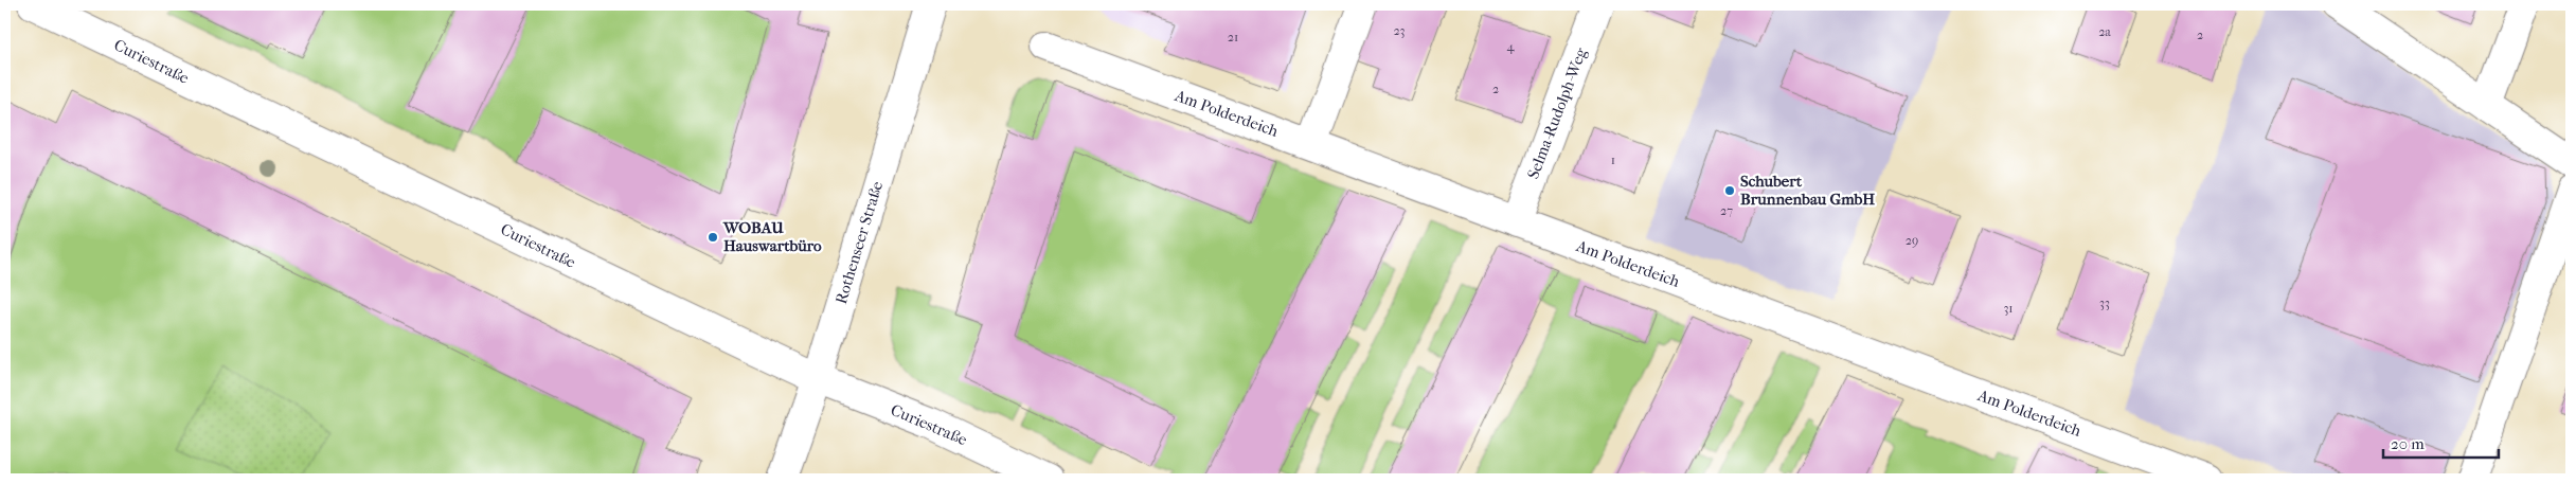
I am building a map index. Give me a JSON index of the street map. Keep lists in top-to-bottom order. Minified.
{"streets":{"street":["Curiestraße","Am Polderdeich","Selma-Rudolph-Weg","Rothenseer Straße"]},"crossings":[["Curiestraße","Rothenseer Straße"],["Am Polderdeich","Selma-Rudolph-Weg"]],"places":["Schubert Brunnenbau GmbH","WOBAU Hauswartbüro"],"house_numbers":["23","2a","2","21","4","2","1","27","29","33","31"],"scale_bar":"20 m"}
